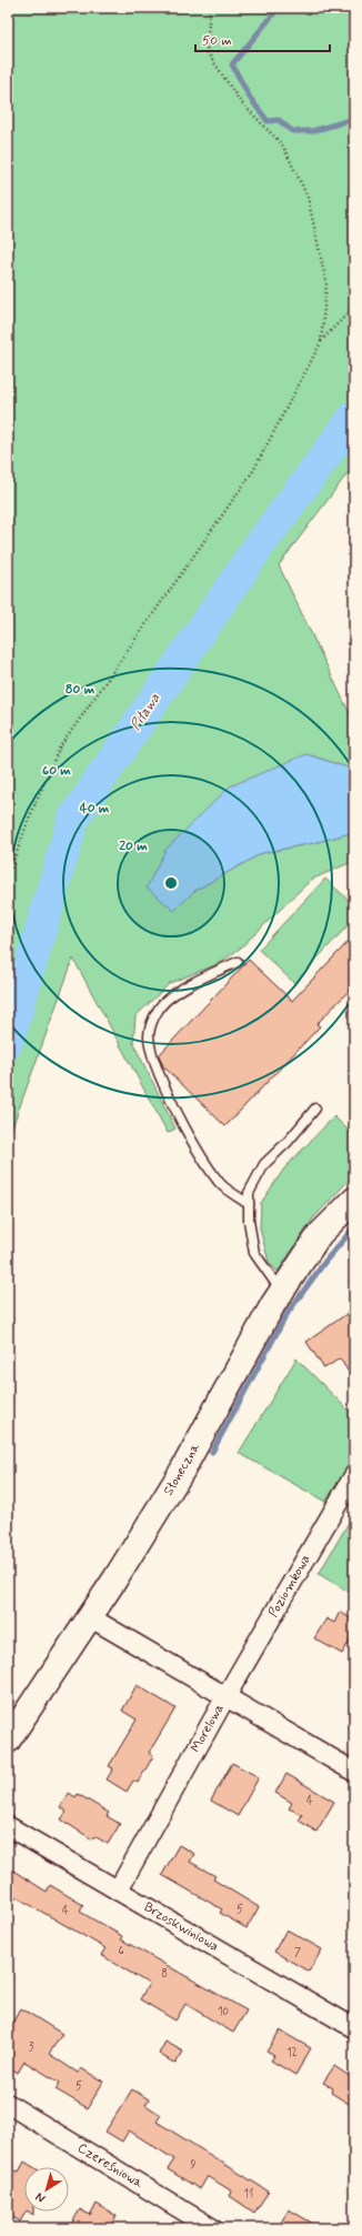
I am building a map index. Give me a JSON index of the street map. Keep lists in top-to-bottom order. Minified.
{"streets":{"street":["Słoneczna","Poziomkowa","Morelowa","Brzoskwiniowa","Czereśniowa"]},"crossings":[["Poziomkowa","Morelowa"],["Morelowa","Brzoskwiniowa"]],"water":["Piława"],"house_numbers":["4","5","4","6","7","8","10","3","12","5","9","11"],"scale_bar":"50 m","north":"bottom left","rings":["80 m","60 m","40 m","20 m"]}
